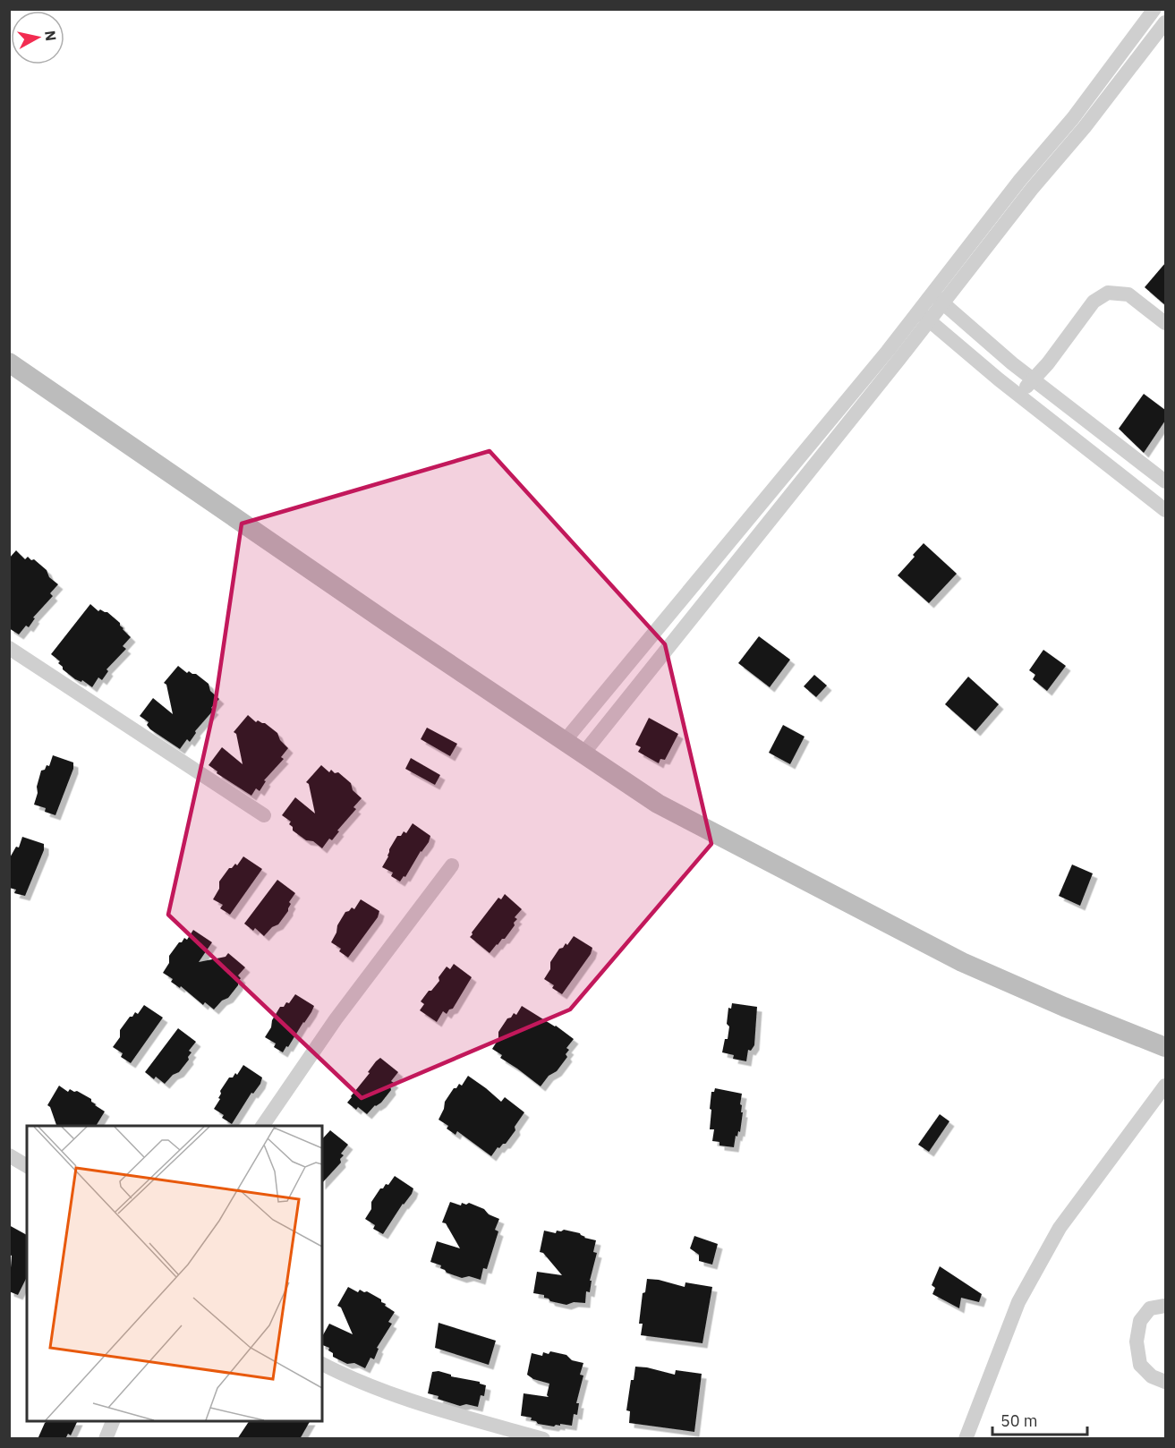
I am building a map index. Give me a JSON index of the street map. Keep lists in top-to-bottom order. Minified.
{"scale_bar":"50 m","north":"right"}
